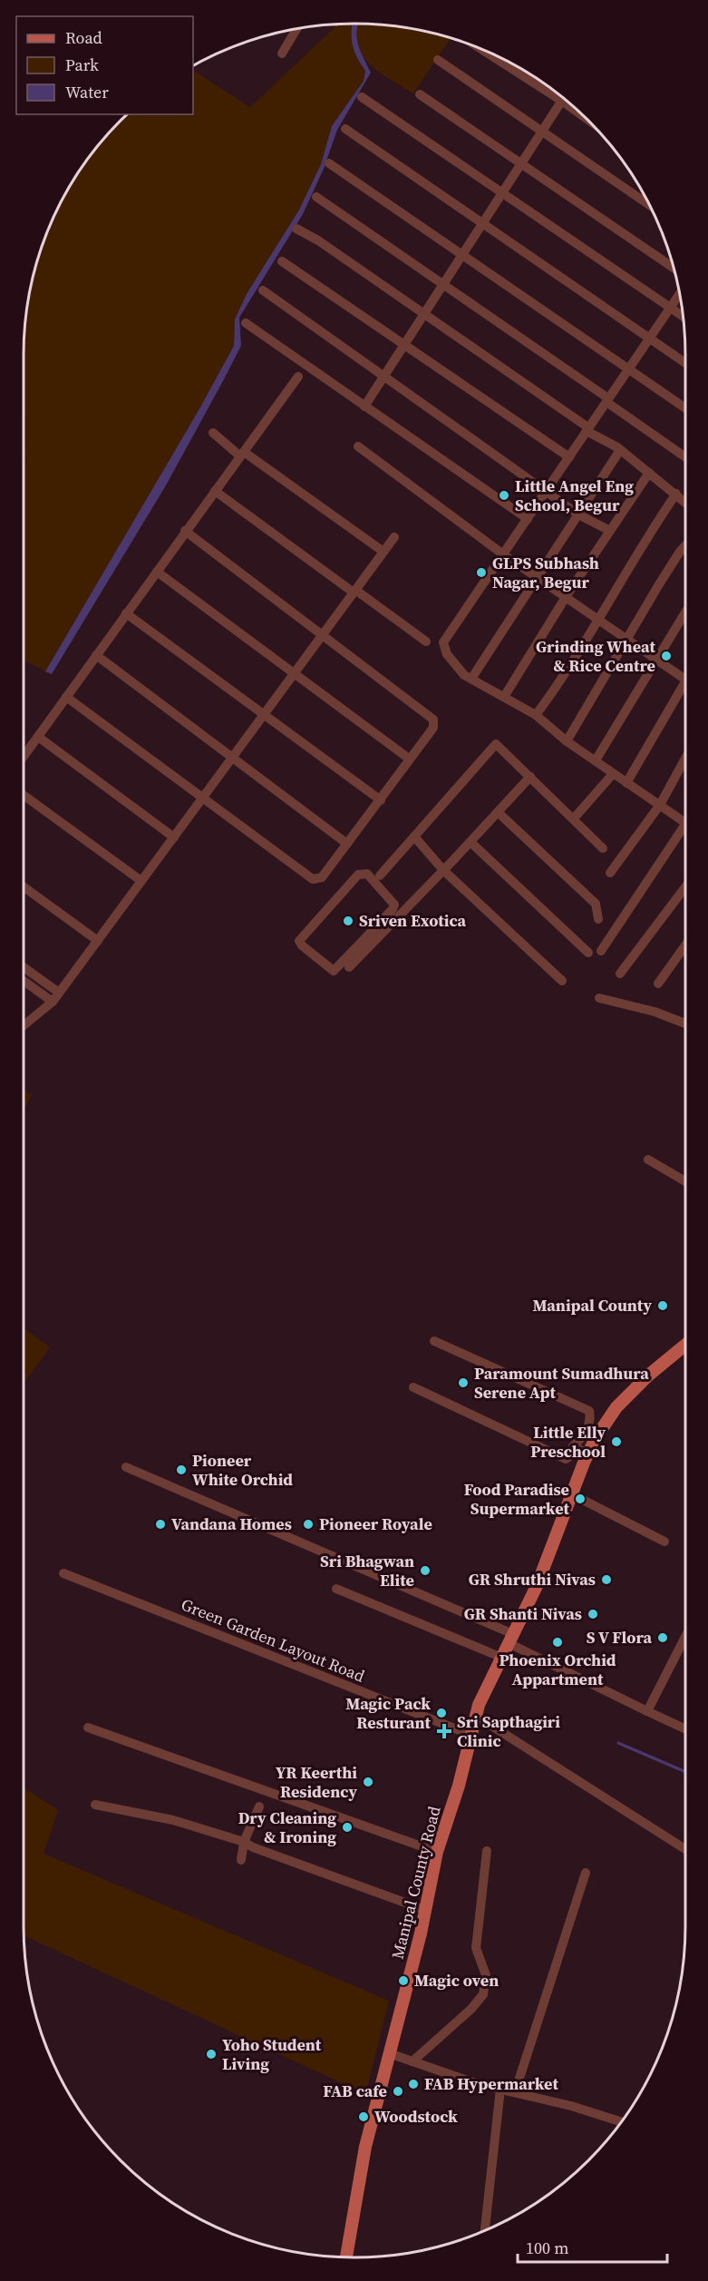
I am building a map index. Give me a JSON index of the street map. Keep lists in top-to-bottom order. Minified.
{"streets":{"main road":["Manipal County Road"],"street":["Green Garden Layout Road"]},"crossings":[["Green Garden Layout Road","Manipal County Road"]],"places":{"other":["Little Angel Eng School, Begur","GLPS Subhash Nagar, Begur","Grinding Wheat & Rice Centre","Sriven Exotica","Manipal County","Paramount Sumadhura Serene Apt","Little Elly Preschool","Pioneer White Orchid","Food Paradise Supermarket","Vandana Homes","Pioneer Royale","Sri Bhagwan Elite","GR Shruthi Nivas","GR Shanti Nivas","S V Flora","Phoenix Orchid Appartment","Magic Pack Resturant","YR Keerthi Residency","Dry Cleaning & Ironing","Magic oven","Yoho Student Living","FAB Hypermarket","FAB cafe","Woodstock"],"health":["Sri Sapthagiri Clinic"]},"legend":["Road","Park","Water"],"scale_bar":"100 m"}
